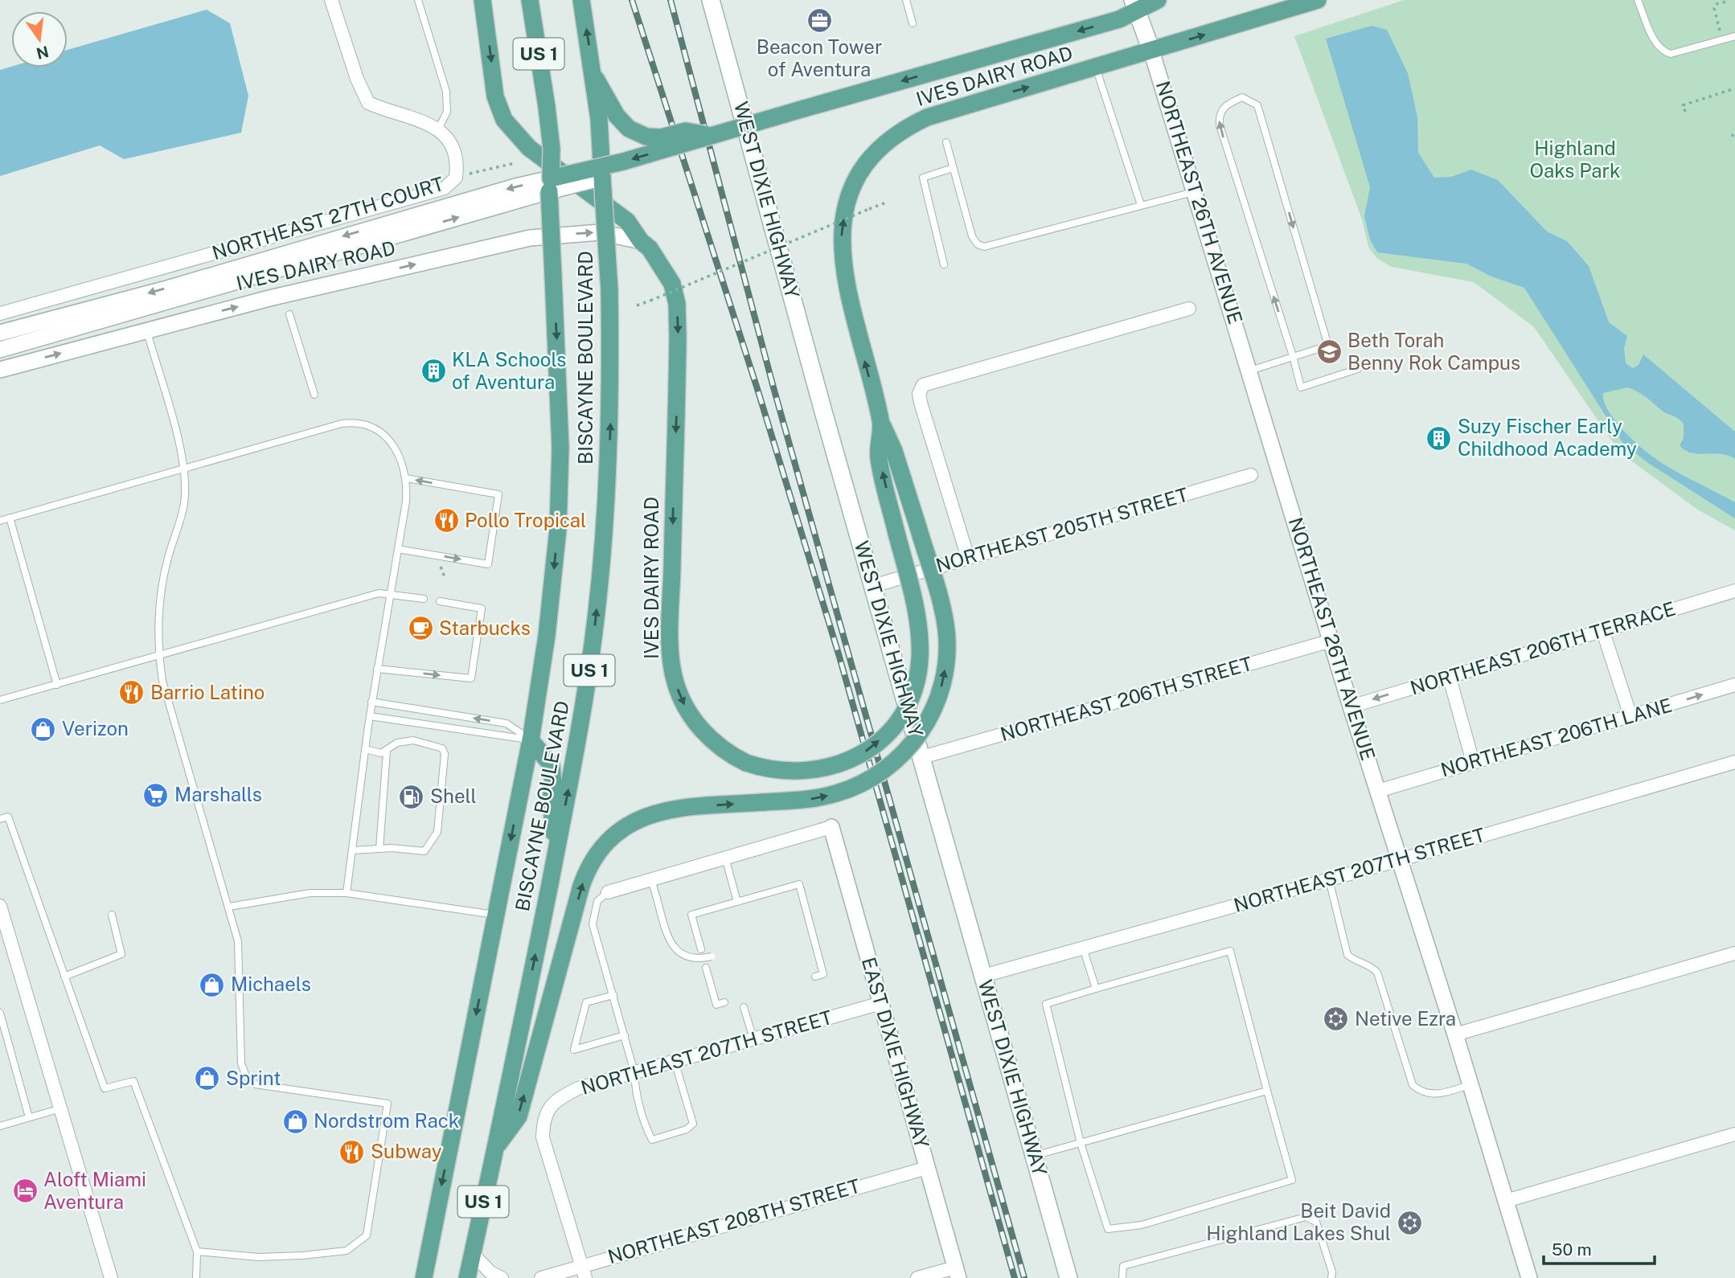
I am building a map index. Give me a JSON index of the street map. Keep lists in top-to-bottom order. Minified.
{"streets":{"main road":["US 1","IVES DAIRY ROAD","WEST DIXIE HIGHWAY","NORTHEAST 26TH AVENUE","BISCAYNE BOULEVARD"],"street":["NORTHEAST 27TH COURT","NORTHEAST 205TH STREET","NORTHEAST 206TH TERRACE","NORTHEAST 206TH STREET","NORTHEAST 206TH LANE","NORTHEAST 207TH STREET","EAST DIXIE HIGHWAY","NORTHEAST 208TH STREET"]},"crossings":[["IVES DAIRY ROAD","NORTHEAST 26TH AVENUE"],["IVES DAIRY ROAD","BISCAYNE BOULEVARD"],["WEST DIXIE HIGHWAY","NORTHEAST 205TH STREET"],["WEST DIXIE HIGHWAY","NORTHEAST 206TH STREET"],["WEST DIXIE HIGHWAY","NORTHEAST 207TH STREET"],["NORTHEAST 26TH AVENUE","NORTHEAST 206TH TERRACE"],["NORTHEAST 26TH AVENUE","NORTHEAST 206TH STREET"],["NORTHEAST 26TH AVENUE","NORTHEAST 206TH LANE"],["NORTHEAST 26TH AVENUE","NORTHEAST 207TH STREET"],["NORTHEAST 207TH STREET","EAST DIXIE HIGHWAY"],["NORTHEAST 207TH STREET","NORTHEAST 208TH STREET"],["EAST DIXIE HIGHWAY","NORTHEAST 208TH STREET"]],"parks":["Highland Oaks Park"],"places":{"office":["Beacon Tower of Aventura"],"school or university":["Beth Torah Benny Rok Campus"],"building":["KLA Schools of Aventura","Suzy Fischer Early Childhood Academy"],"restaurant":["Pollo Tropical","Barrio Latino","Subway"],"cafe":["Starbucks"],"shop":["Verizon","Michaels","Sprint","Nordstrom Rack"],"supermarket":["Marshalls"],"fuel station":["Shell"],"synagogue":["Netive Ezra","Beit David Highland Lakes Shul"],"hotel":["Aloft Miami Aventura"]},"scale_bar":"50 m","north":"bottom"}
